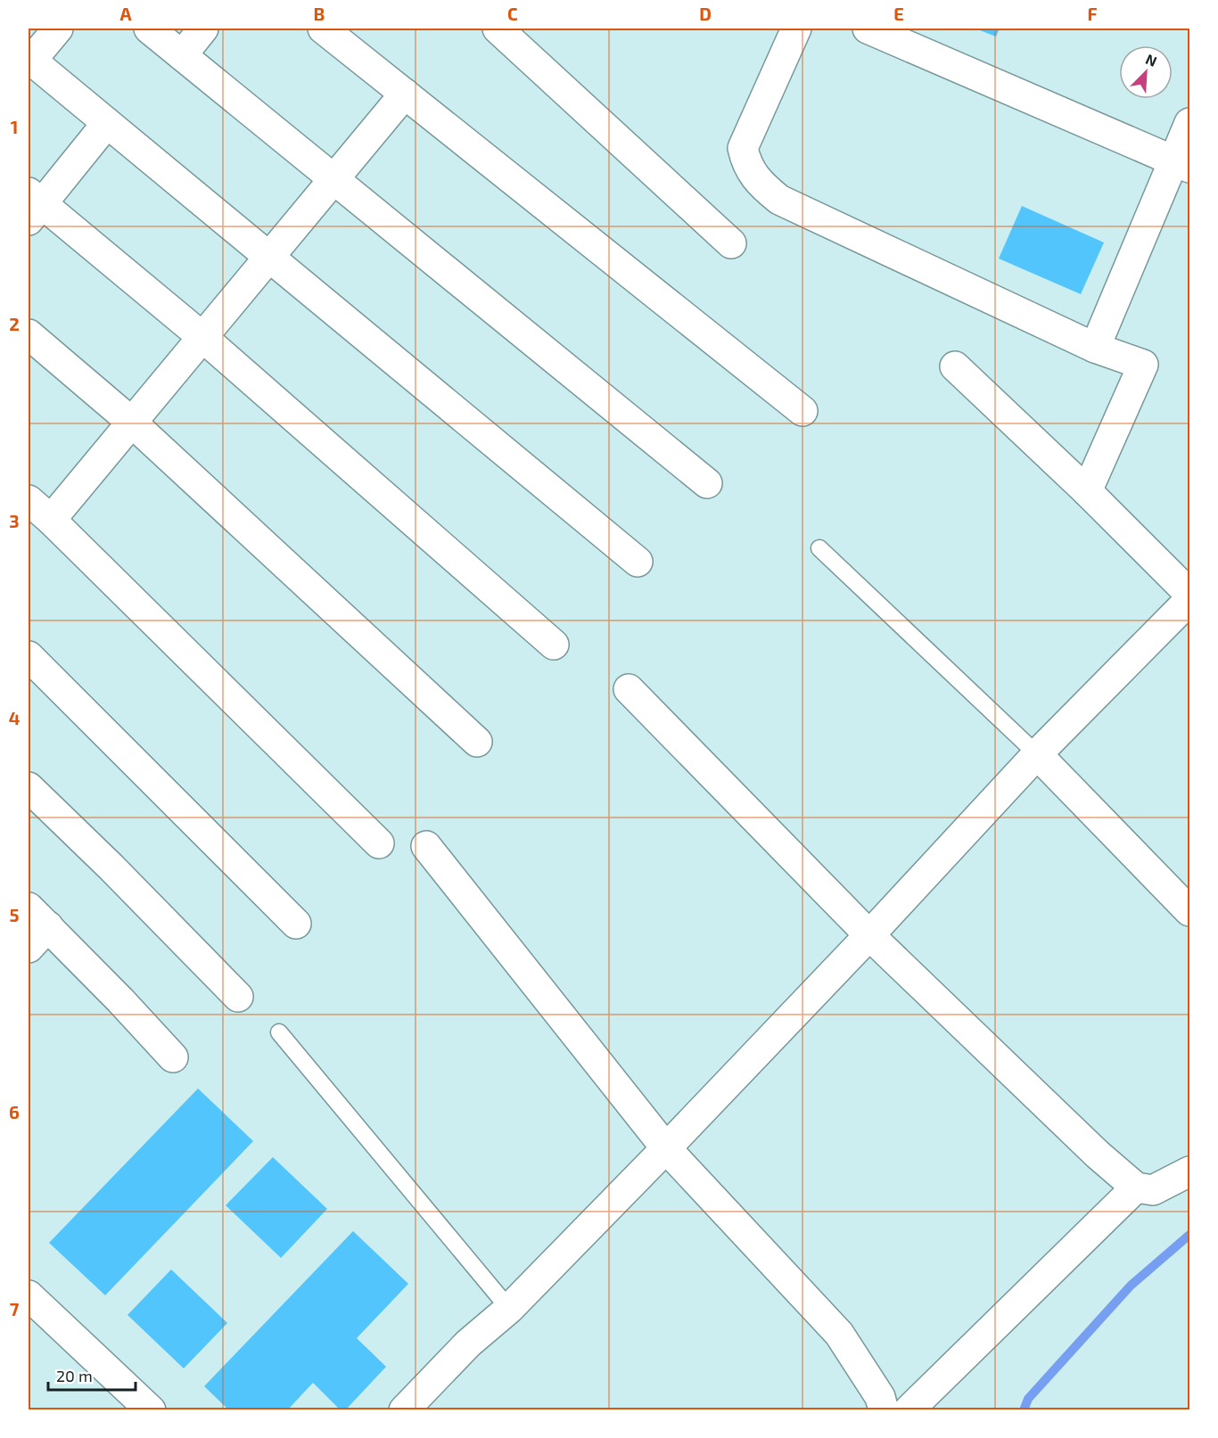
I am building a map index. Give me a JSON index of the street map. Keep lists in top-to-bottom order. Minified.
{"scale_bar":"20 m","north":"top right","grid":{"columns":["A","B","C","D","E","F"],"rows":["1","2","3","4","5","6","7"]}}
